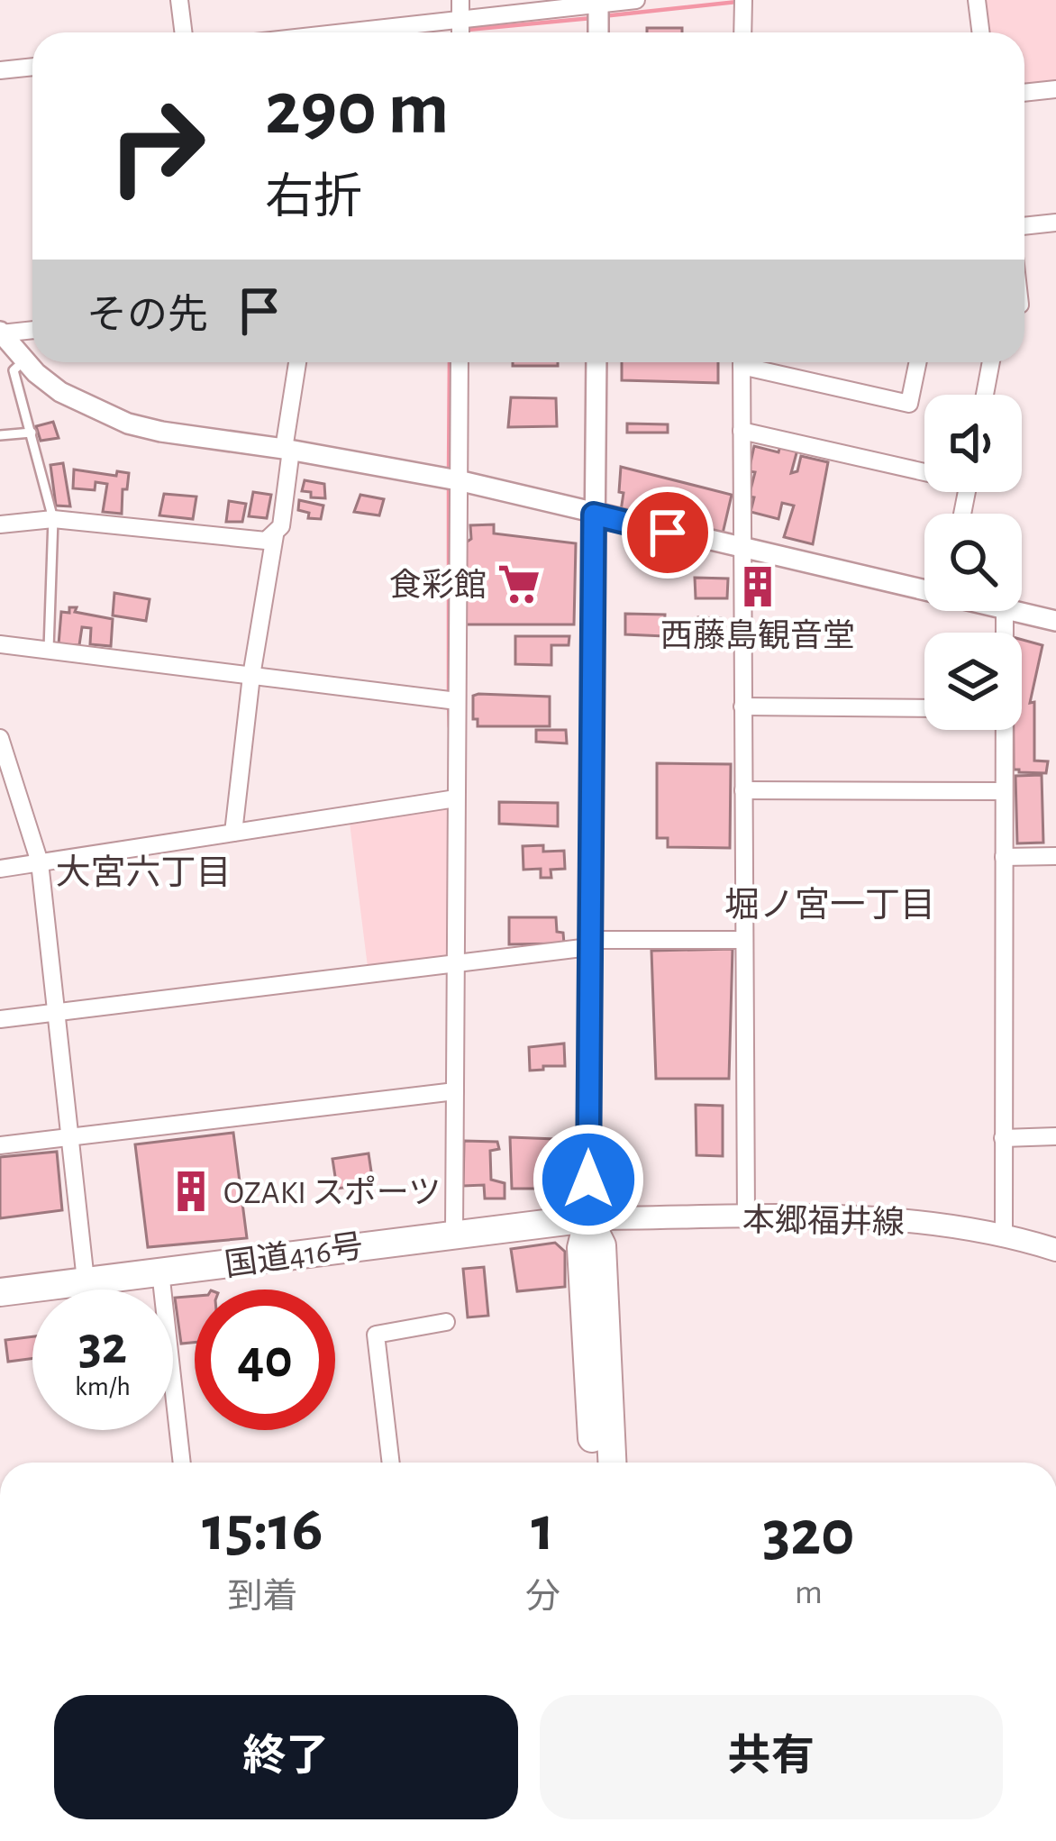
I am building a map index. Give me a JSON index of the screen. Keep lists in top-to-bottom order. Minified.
{"streets":{"highway":["国道416号"],"main road":["本郷福井線"]},"crossings":[["本郷福井線","国道416号"]],"districts":["大宮六丁目","堀ノ宮一丁目"],"places":{"supermarket":["食彩館"],"building":["西藤島観音堂","OZAKI スポーツ"]},"page":{"turn":["290 m","右折"],"then":"その先","speed":"32 km/h","limit":"40","eta":["15:16","到着","1","分","320","m"],"buttons":["終了","共有"]}}
